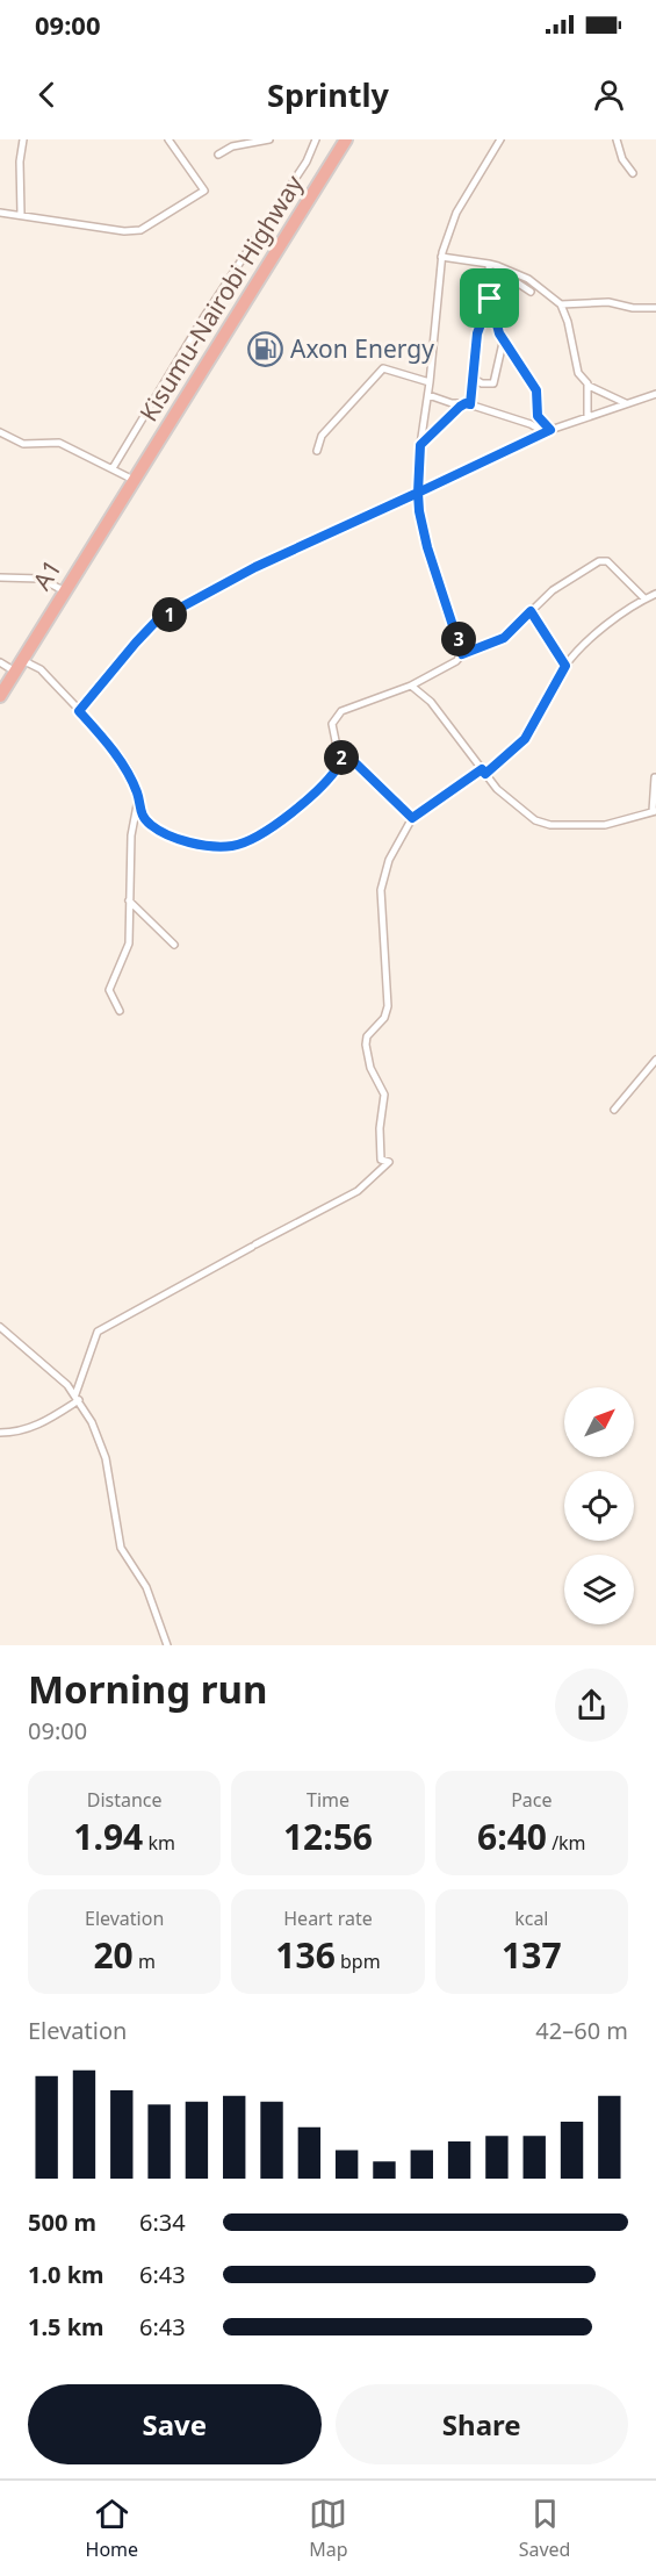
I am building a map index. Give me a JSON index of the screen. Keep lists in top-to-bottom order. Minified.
{"streets":{"highway":["Kisumu-Nairobi Highway","A1"]},"crossings":[["Kisumu-Nairobi Highway","A1"]],"places":{"fuel station":["Axon Energy"]},"north":"top right","page":{"status":"09:00","header":"Sprintly","pins":["1","3","2"],"heading":["Morning run","09:00"],"stats":[["Distance","1.94 km"],["Time","12:56"],["Pace","6:40 /km"],["Elevation","20 m"],["Heart rate","136 bpm"],["kcal","137"]],"chart":["Elevation","42–60 m"],"list":[{"name":"500 m","note":"6:34"},{"name":"1.0 km","note":"6:43"},{"name":"1.5 km","note":"6:43"}],"buttons":["Save","Share"],"tabs":["Home","Map","Saved"]}}
